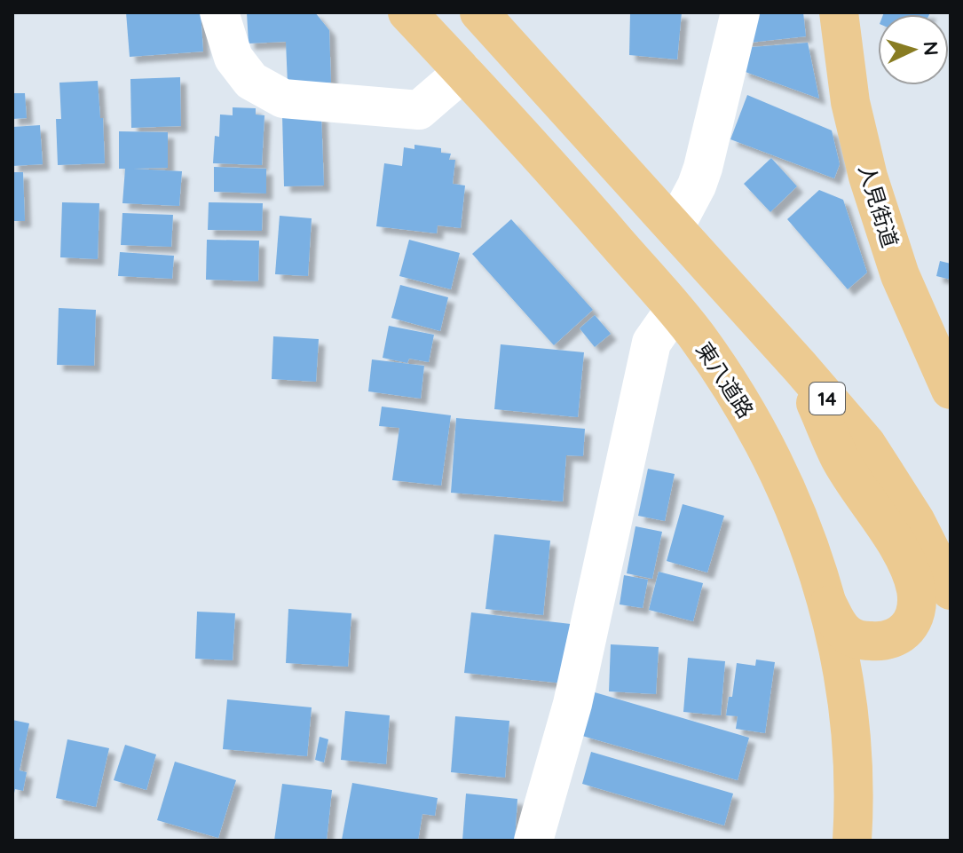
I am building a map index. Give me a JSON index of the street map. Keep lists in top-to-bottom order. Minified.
{"streets":{"main road":["人見街道","東八道路","14"]},"north":"right"}
